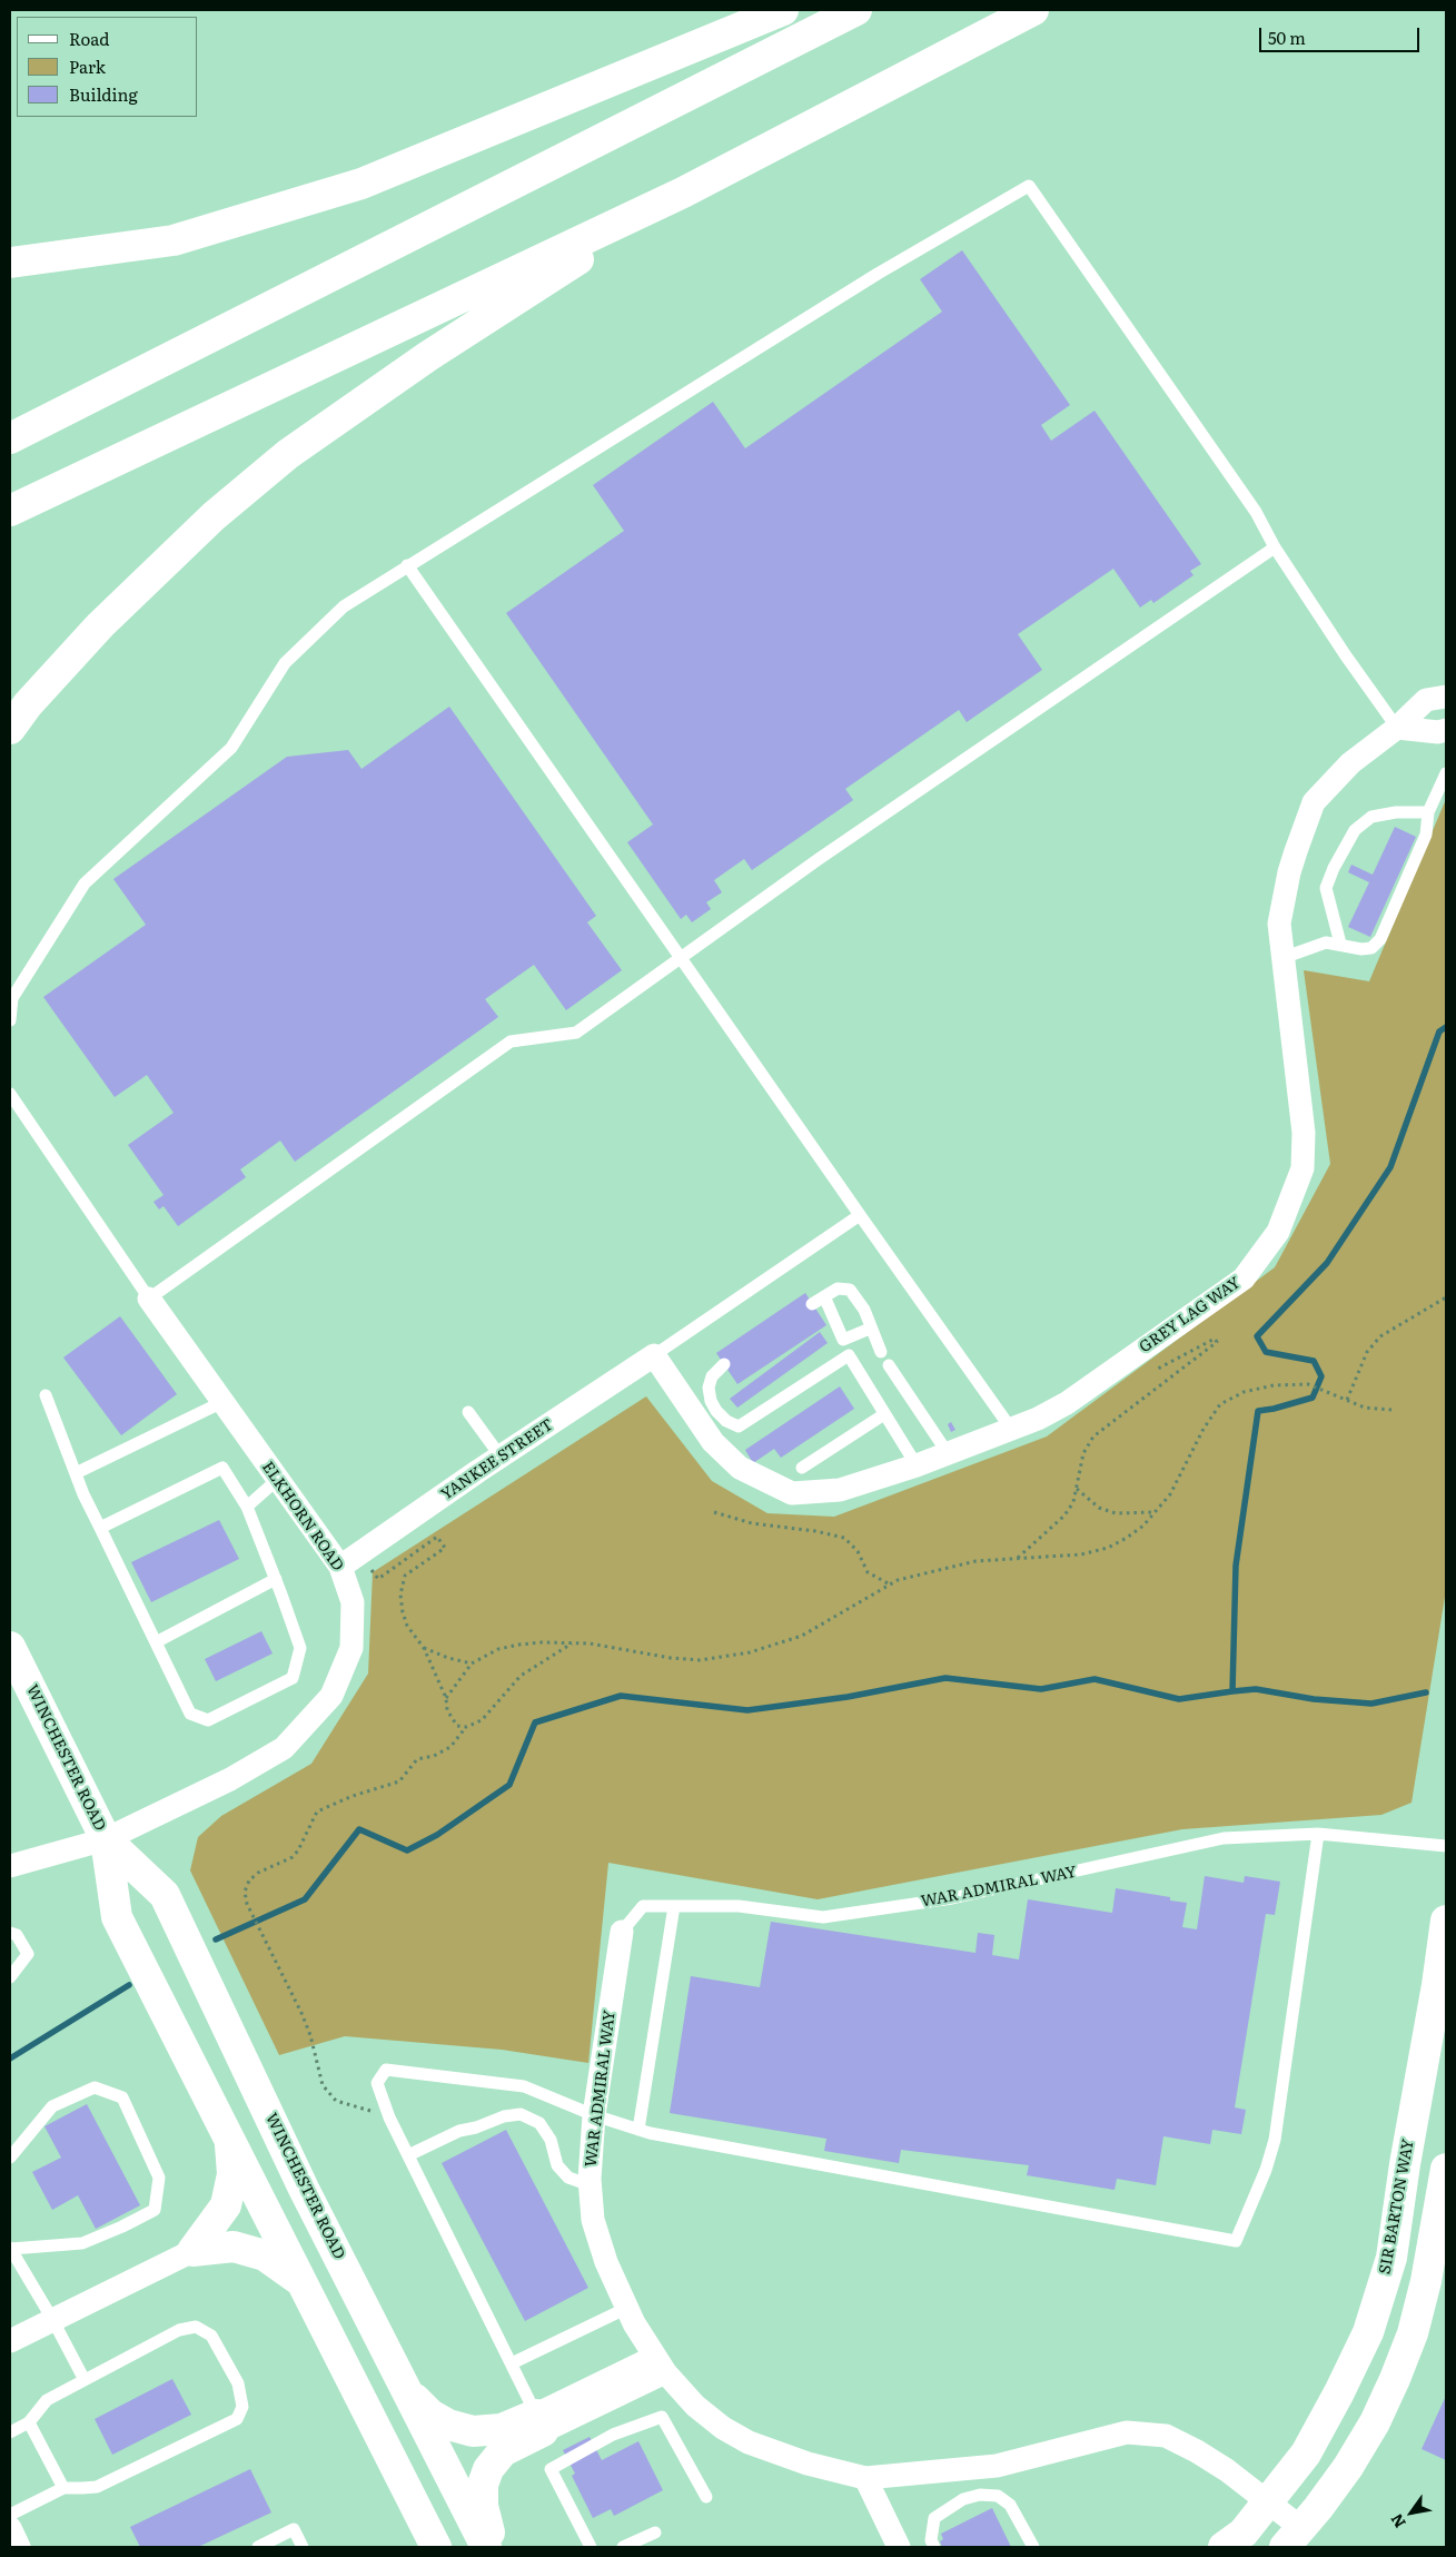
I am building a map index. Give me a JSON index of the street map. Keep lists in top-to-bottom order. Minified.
{"streets":{"main road":["WINCHESTER ROAD","SIR BARTON WAY"],"street":["GREY LAG WAY","YANKEE STREET","ELKHORN ROAD","WAR ADMIRAL WAY"]},"crossings":[["GREY LAG WAY","YANKEE STREET"],["YANKEE STREET","ELKHORN ROAD"],["ELKHORN ROAD","WINCHESTER ROAD"],["WAR ADMIRAL WAY","SIR BARTON WAY"]],"legend":["Road","Park","Building"],"scale_bar":"50 m","north":"bottom left"}
